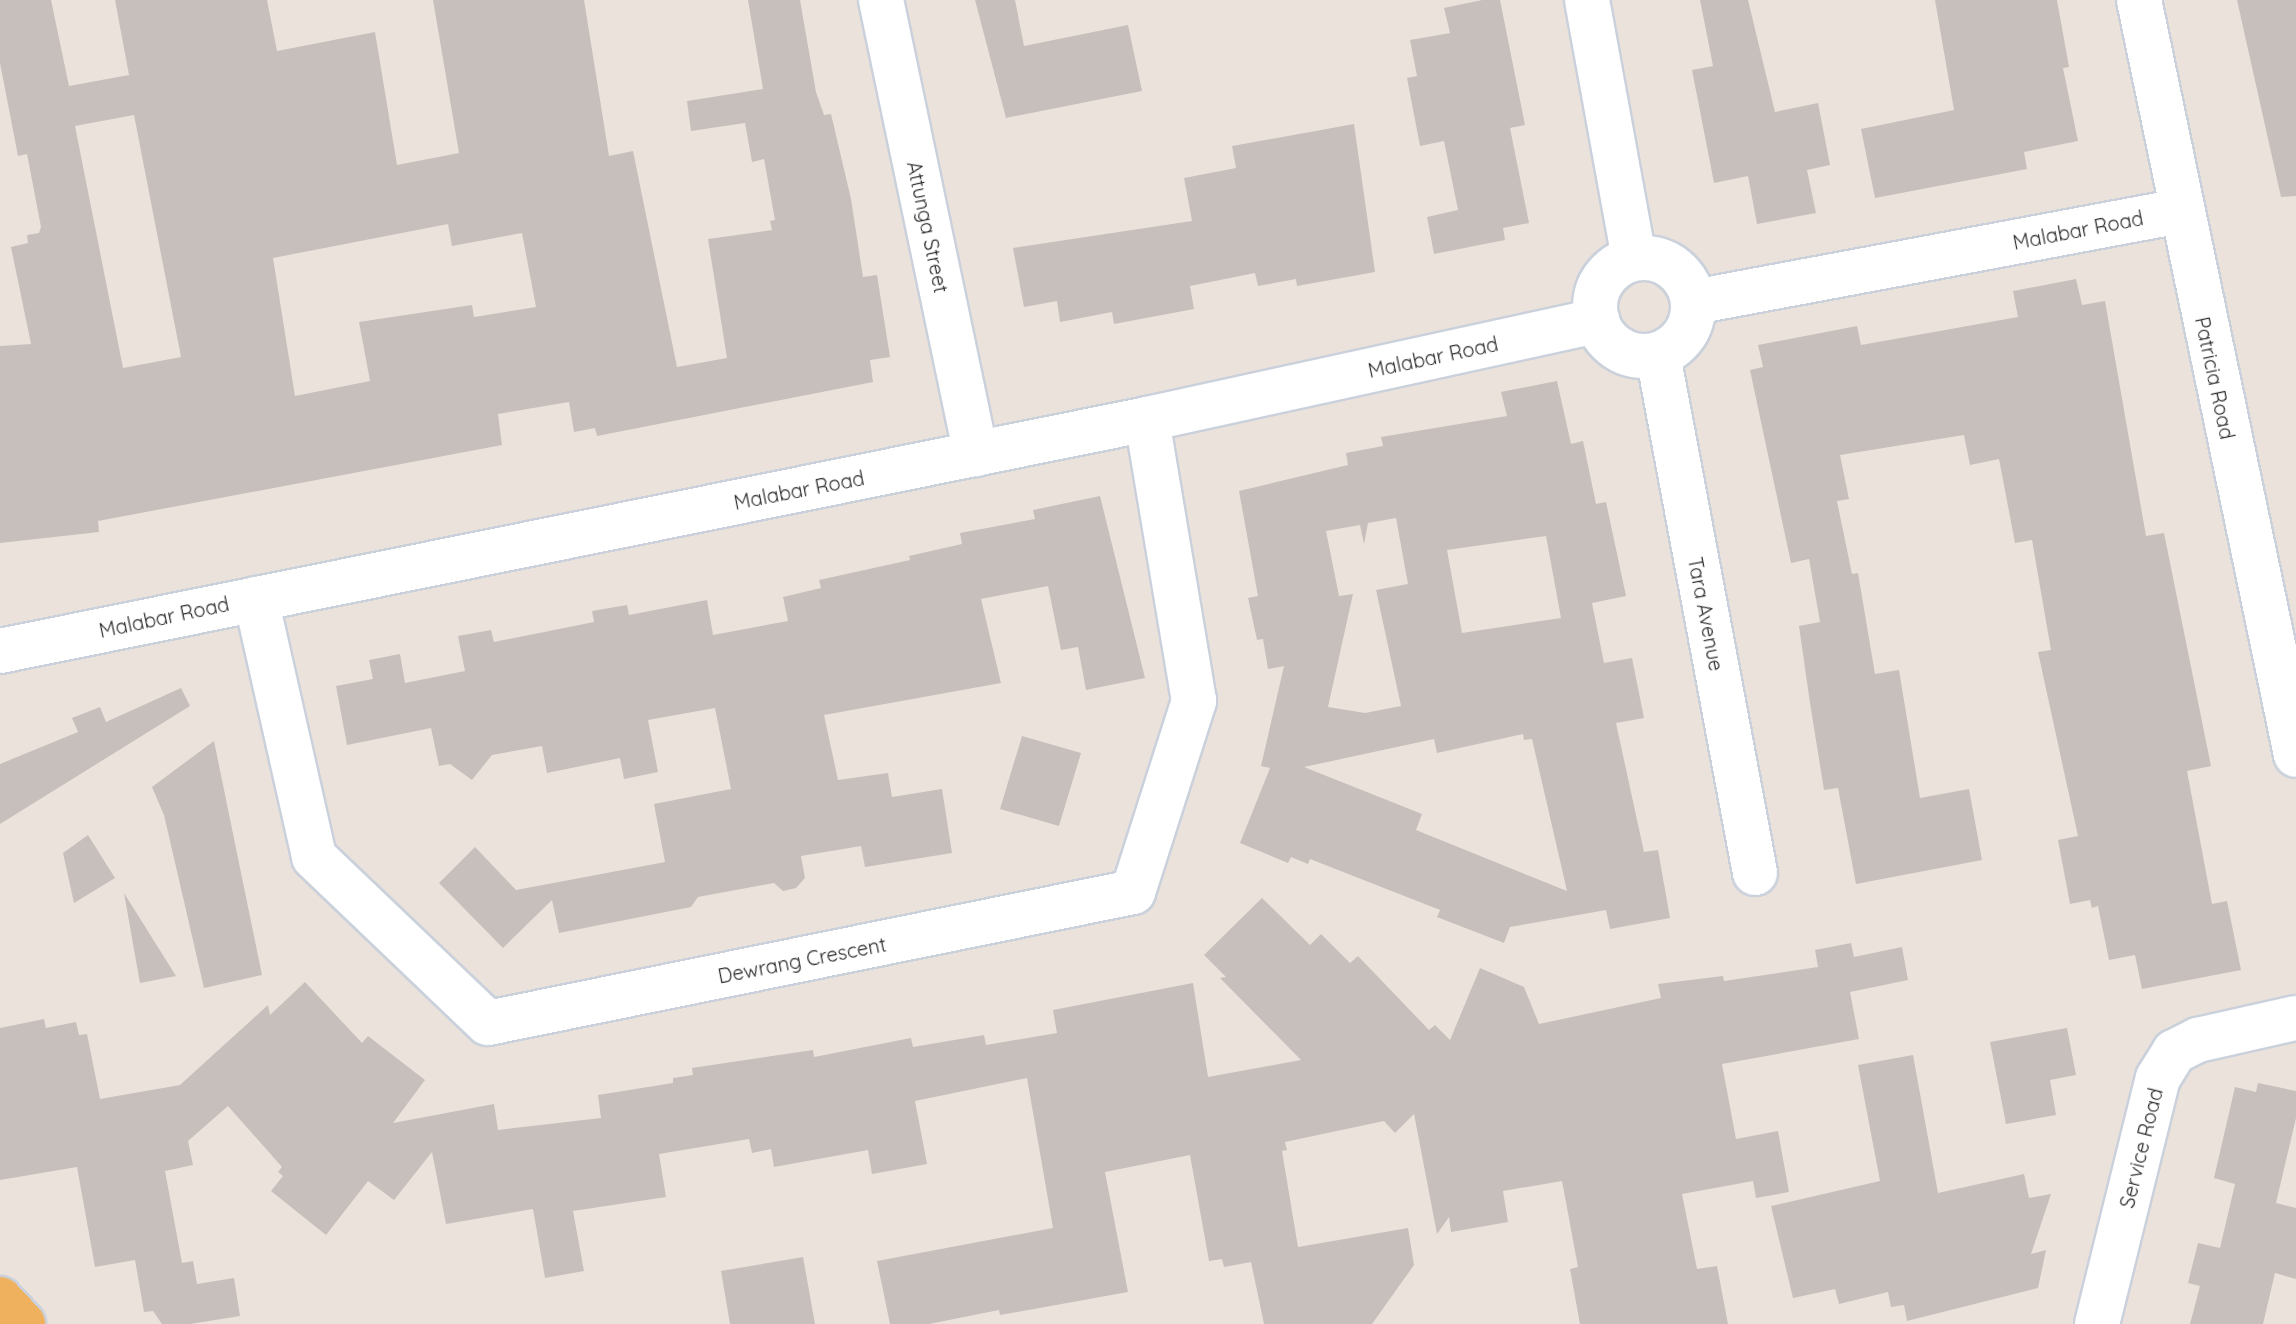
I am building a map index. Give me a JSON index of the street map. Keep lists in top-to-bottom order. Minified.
{"streets":{"street":["Attunga Street","Malabar Road","Patricia Road","Tara Avenue","Dewrang Crescent","Service Road"]},"crossings":[["Attunga Street","Malabar Road"],["Malabar Road","Patricia Road"],["Malabar Road","Tara Avenue"],["Malabar Road","Dewrang Crescent"]]}
